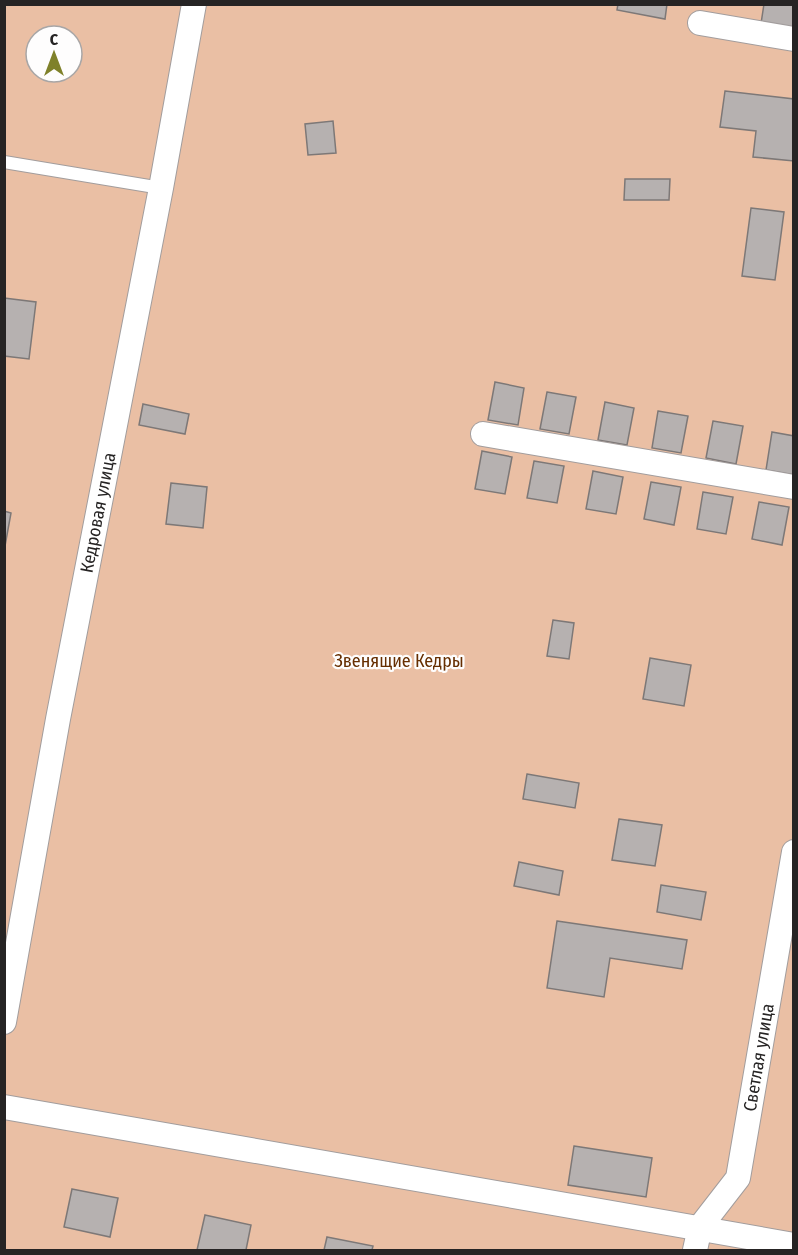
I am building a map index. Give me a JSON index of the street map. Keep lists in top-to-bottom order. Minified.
{"streets":{"street":["Кедровая улица","Светлая улица"]},"parks":["Звенящие Кедры"],"north":"top"}
